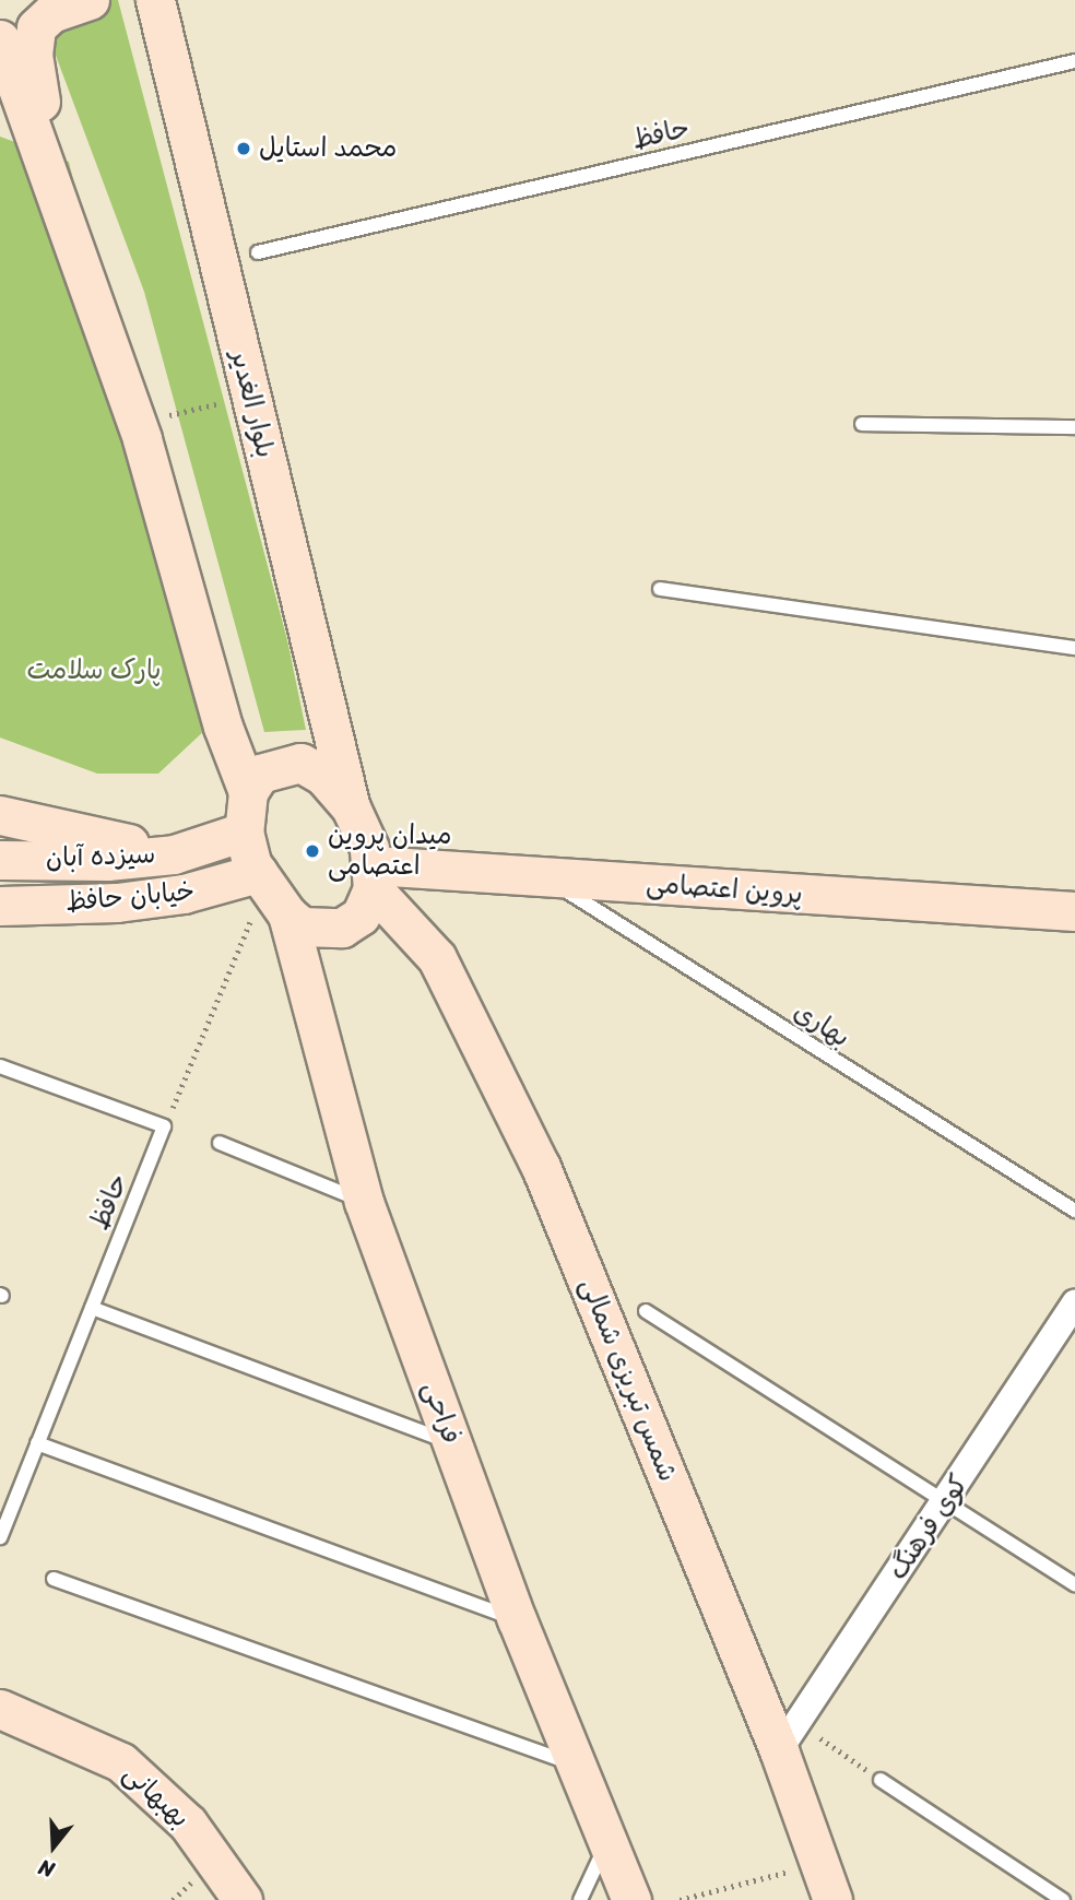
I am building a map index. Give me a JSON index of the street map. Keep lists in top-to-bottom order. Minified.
{"streets":{"street":["بلوار الغدیر","سیزده آبان","پروین اعتصامی","خیابان حافظ","شمس تبریزی شمالی","فراحی","کوی فرهنگ","بهبهانی"],"lane":["حافظ","بهاری"]},"crossings":[["بلوار الغدیر","سیزده آبان"],["بلوار الغدیر","پروین اعتصامی"],["بلوار الغدیر","خیابان حافظ"],["بلوار الغدیر","شمس تبریزی شمالی"],["بلوار الغدیر","فراحی"],["سیزده آبان","پروین اعتصامی"],["سیزده آبان","خیابان حافظ"],["سیزده آبان","شمس تبریزی شمالی"],["سیزده آبان","فراحی"],["پروین اعتصامی","خیابان حافظ"],["پروین اعتصامی","بهاری"],["پروین اعتصامی","شمس تبریزی شمالی"],["پروین اعتصامی","فراحی"],["خیابان حافظ","شمس تبریزی شمالی"],["خیابان حافظ","فراحی"],["شمس تبریزی شمالی","فراحی"],["شمس تبریزی شمالی","کوی فرهنگ"]],"parks":["پارک سلامت"],"places":["محمد استایل","میدان پروین اعتصامی"],"north":"bottom"}
